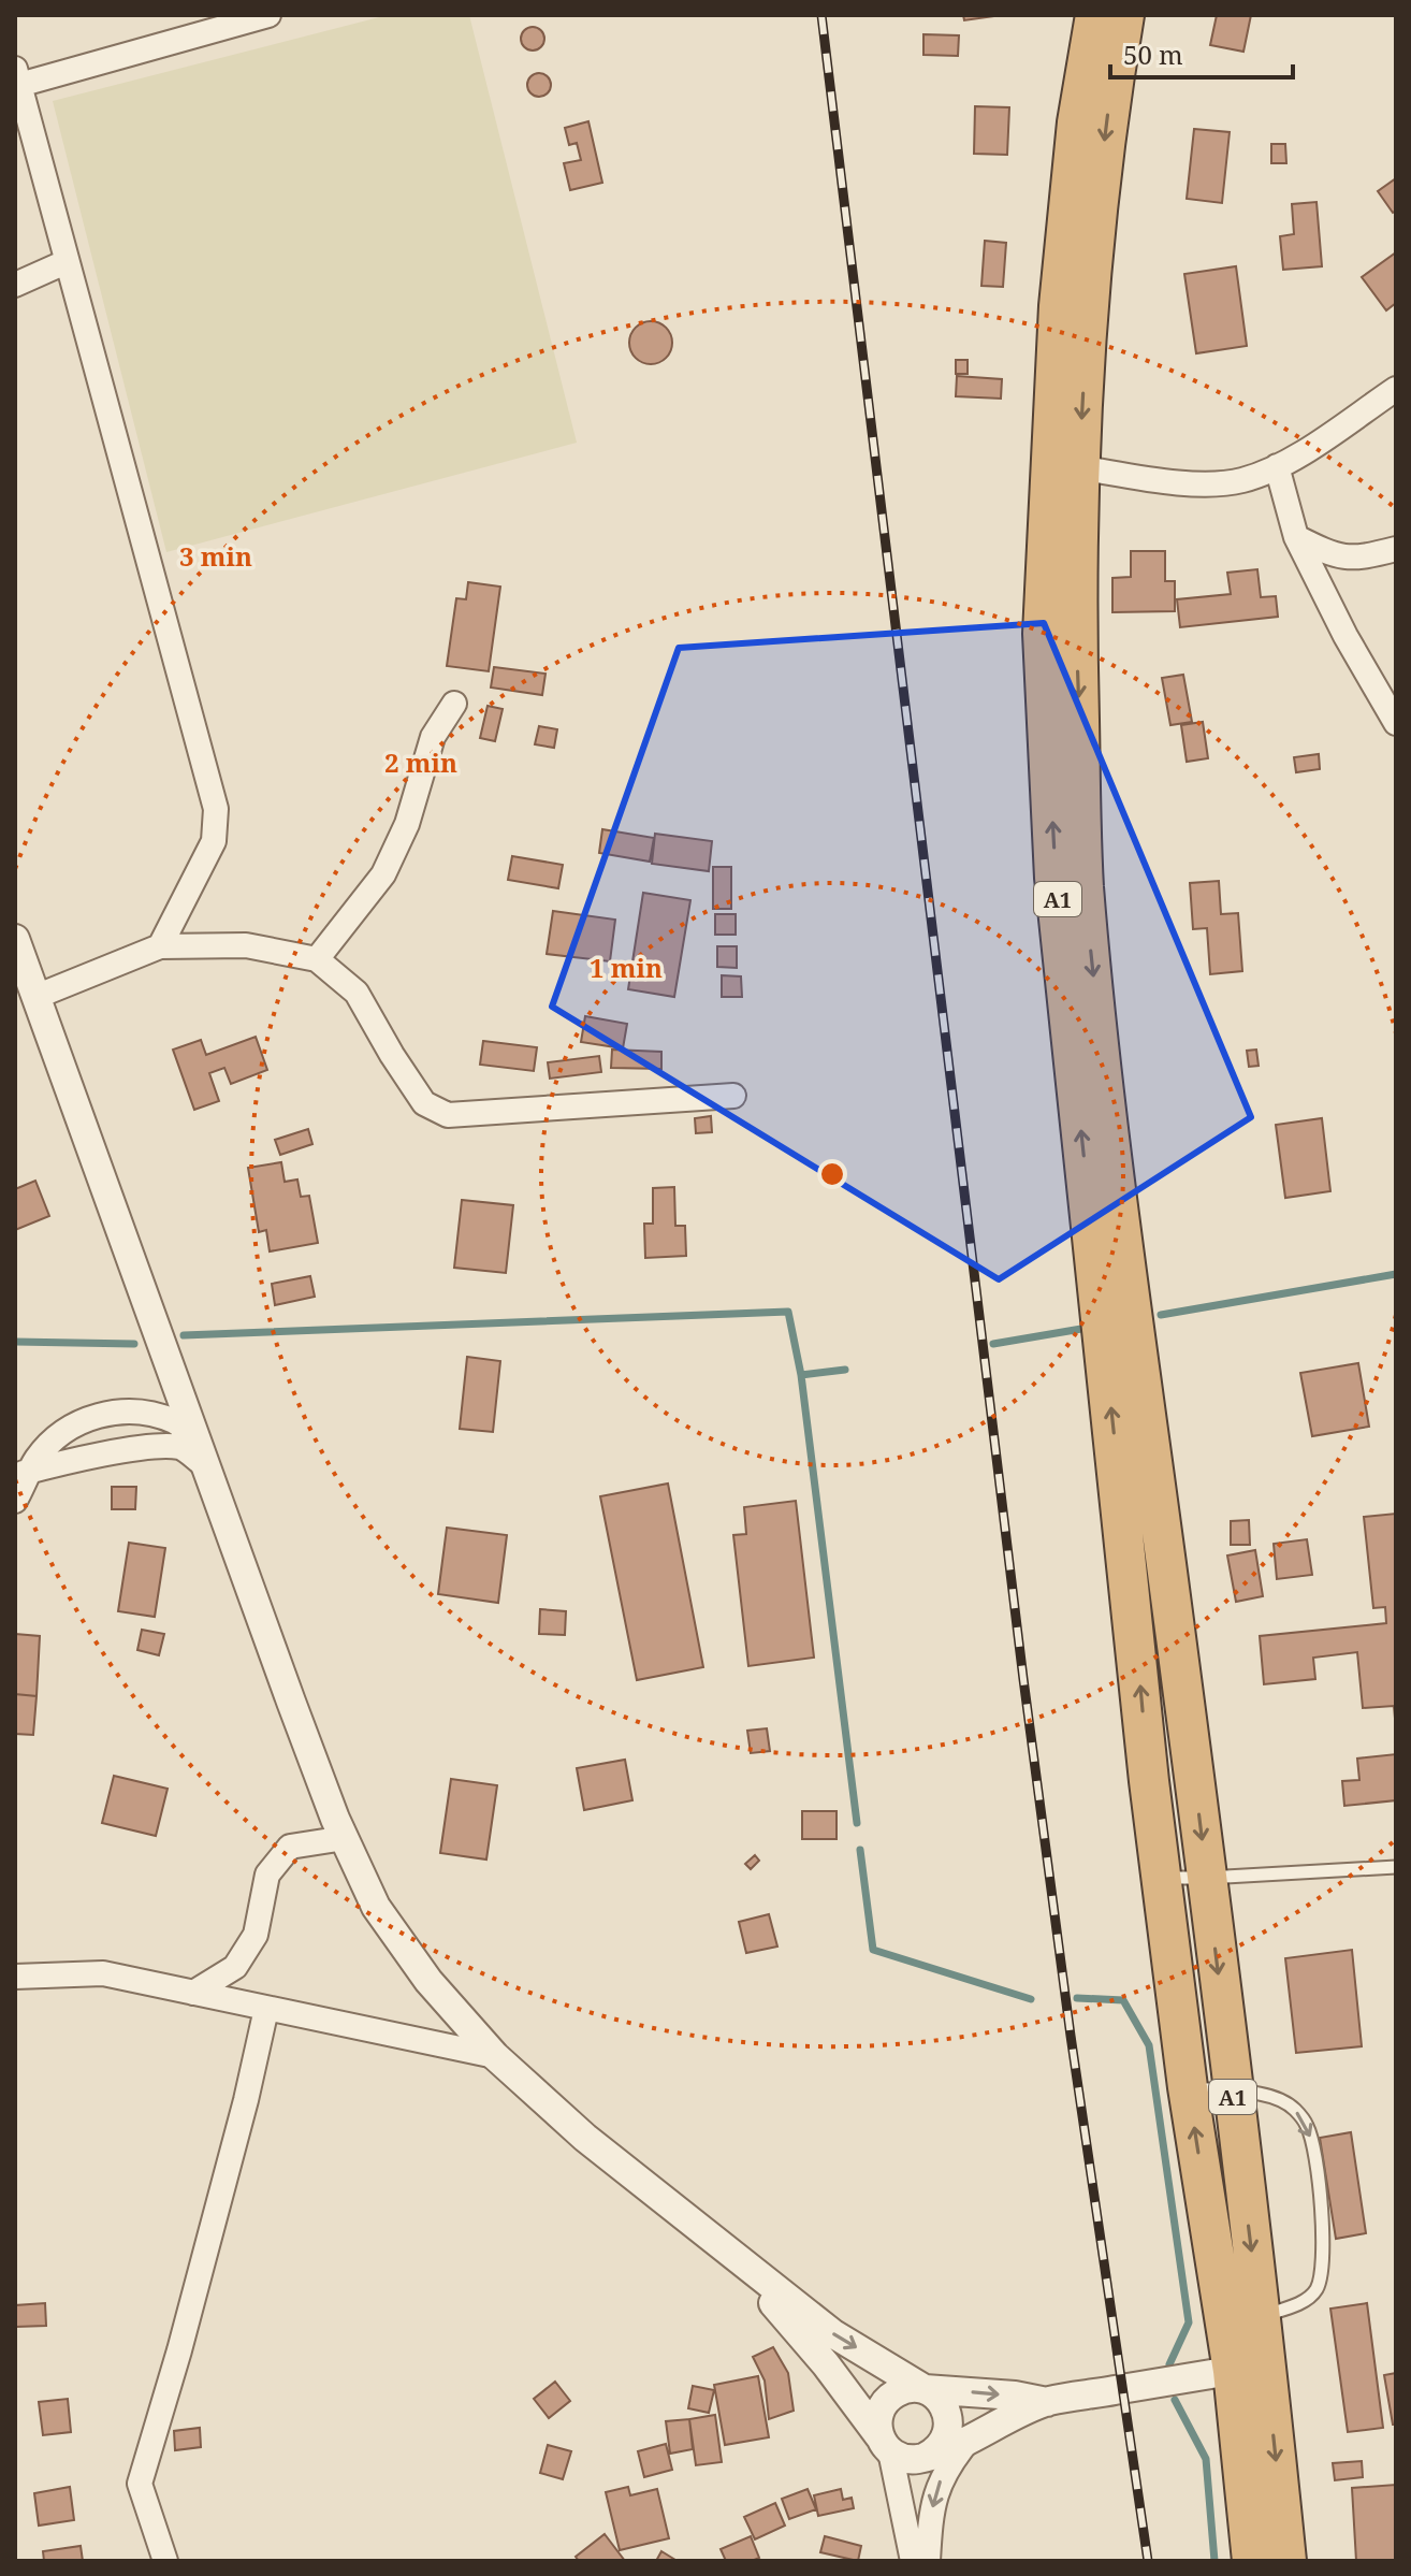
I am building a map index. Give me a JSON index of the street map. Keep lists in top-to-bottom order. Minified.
{"streets":{"highway":["A1"]},"scale_bar":"50 m","rings":["3 min","2 min","1 min"]}
